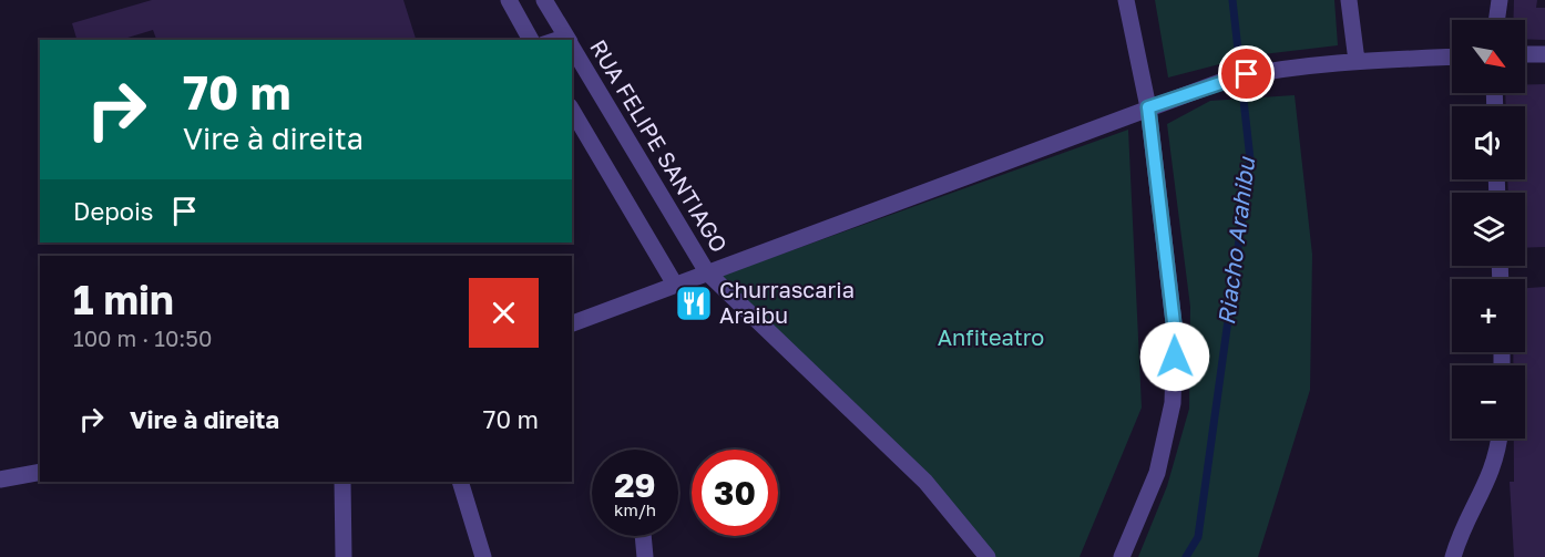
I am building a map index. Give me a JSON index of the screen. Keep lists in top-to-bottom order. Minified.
{"streets":{"street":["RUA FELIPE SANTIAGO"]},"water":["Riacho Arahibu"],"parks":["Anfiteatro"],"places":{"restaurant":["Churrascaria Araibu"]},"north":"bottom right","page":{"map_buttons":["+","−"],"turn":["70 m","Vire à direita"],"then":"Depois","heading":["1 min","100 m · 10:50"],"list":[{"name":"Vire à direita","value":"70 m"}],"speed":"29 km/h","limit":"30"}}
